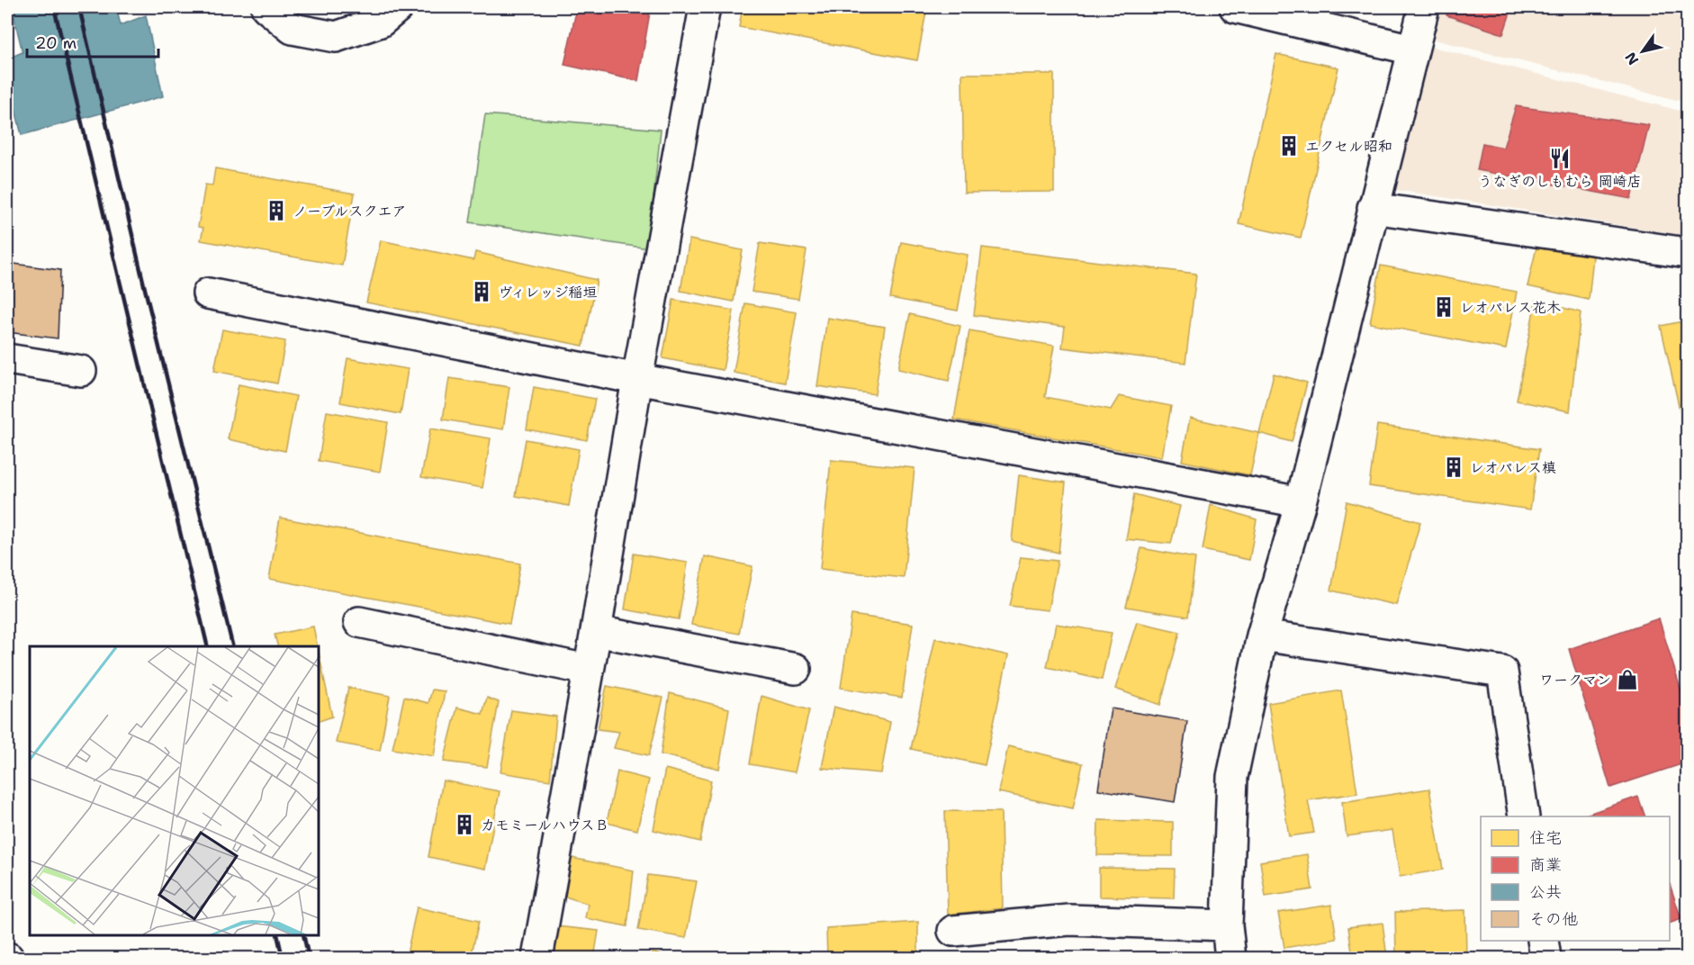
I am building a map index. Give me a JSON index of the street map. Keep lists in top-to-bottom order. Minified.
{"places":{"building":["エクセル昭和","ノーブルスクエア","ヴィレッジ稲垣","レオパレス花木","レオパレス槙","カモミールハウスＢ"],"restaurant":["うなぎのしもむら 岡崎店"],"shop":["ワークマン"]},"legend":["住宅","商業","公共","その他"],"scale_bar":"20 m","north":"bottom left"}
